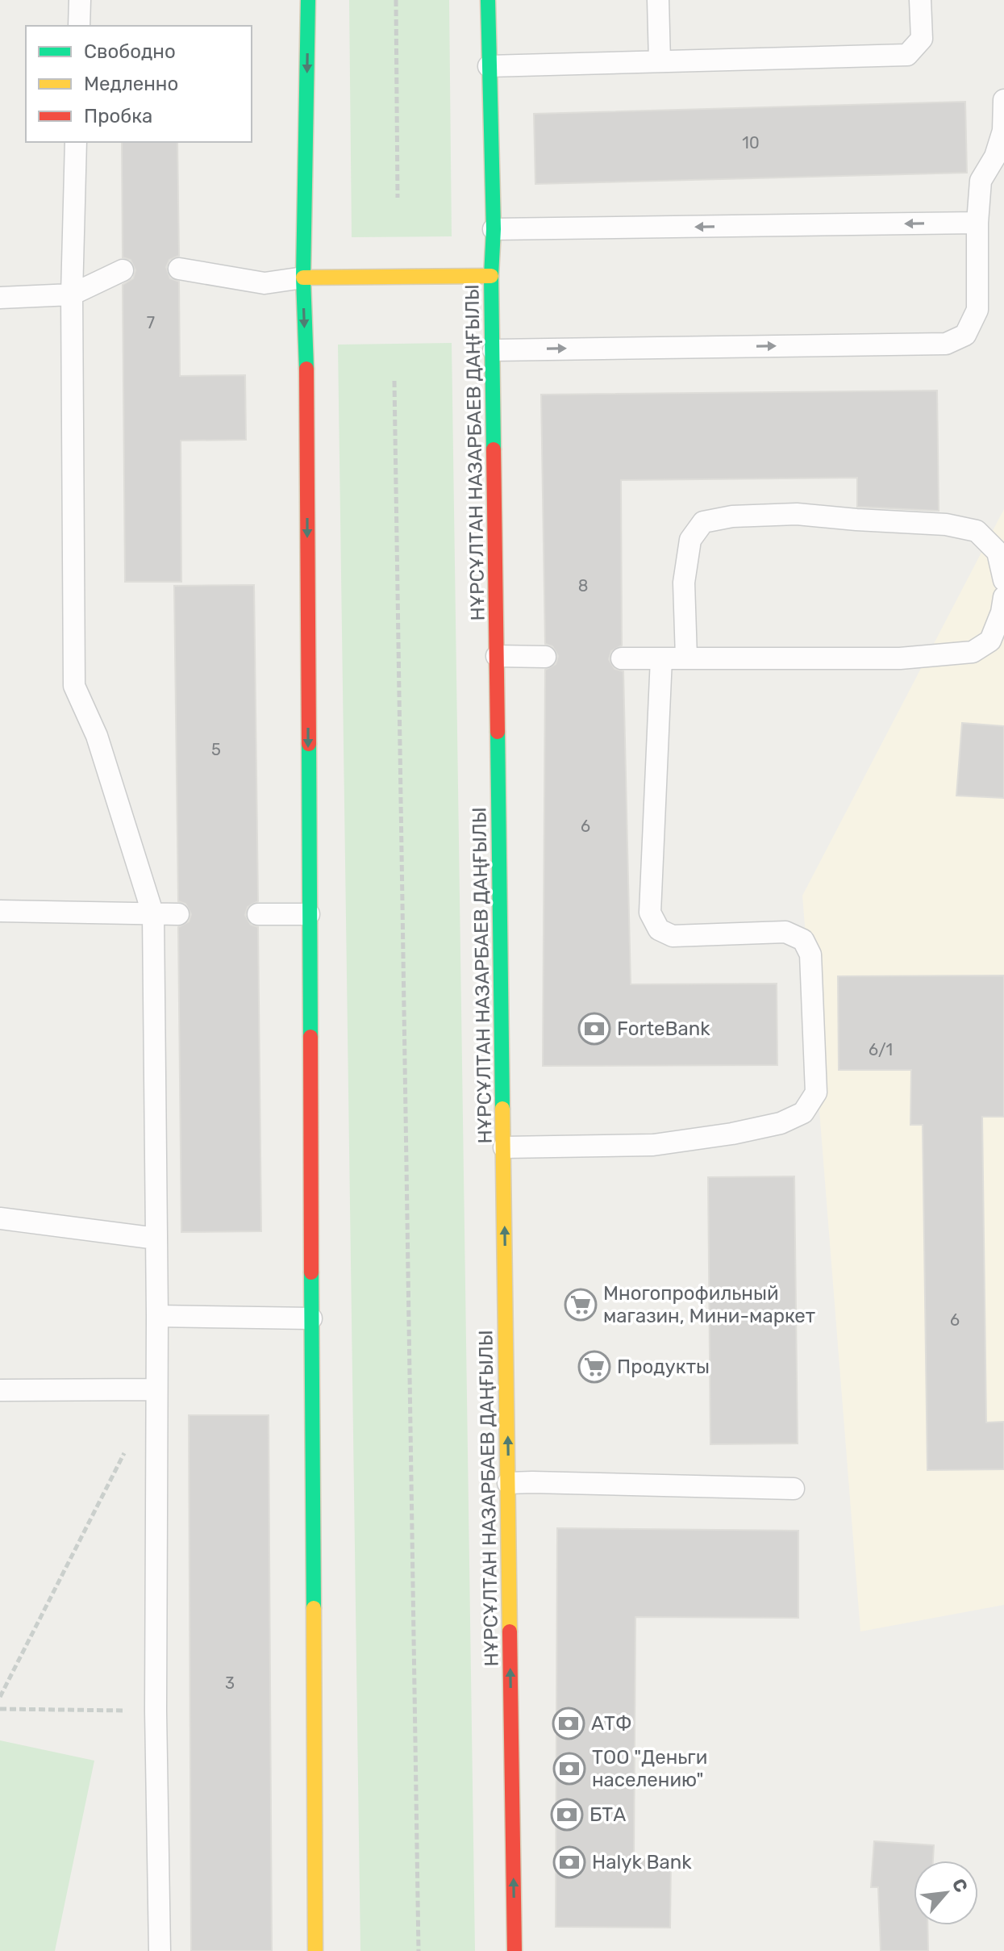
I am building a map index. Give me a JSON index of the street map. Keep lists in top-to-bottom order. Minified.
{"streets":{"main road":["НҰРСҰЛТАН НАЗАРБАЕВ ДАҢҒЫЛЫ"]},"one_way":["НҰРСҰЛТАН НАЗАРБАЕВ ДАҢҒЫЛЫ"],"places":{"bank":["ForteBank","АТФ","ТОО \"Деньги населению\"","БТА","Halyk Bank"],"supermarket":["Многопрофильный магазин, Мини-маркет","Продукты"]},"house_numbers":["10","7","8","5","6","6/1","6","3"],"legend":["Свободно","Медленно","Пробка"],"north":"top right"}
